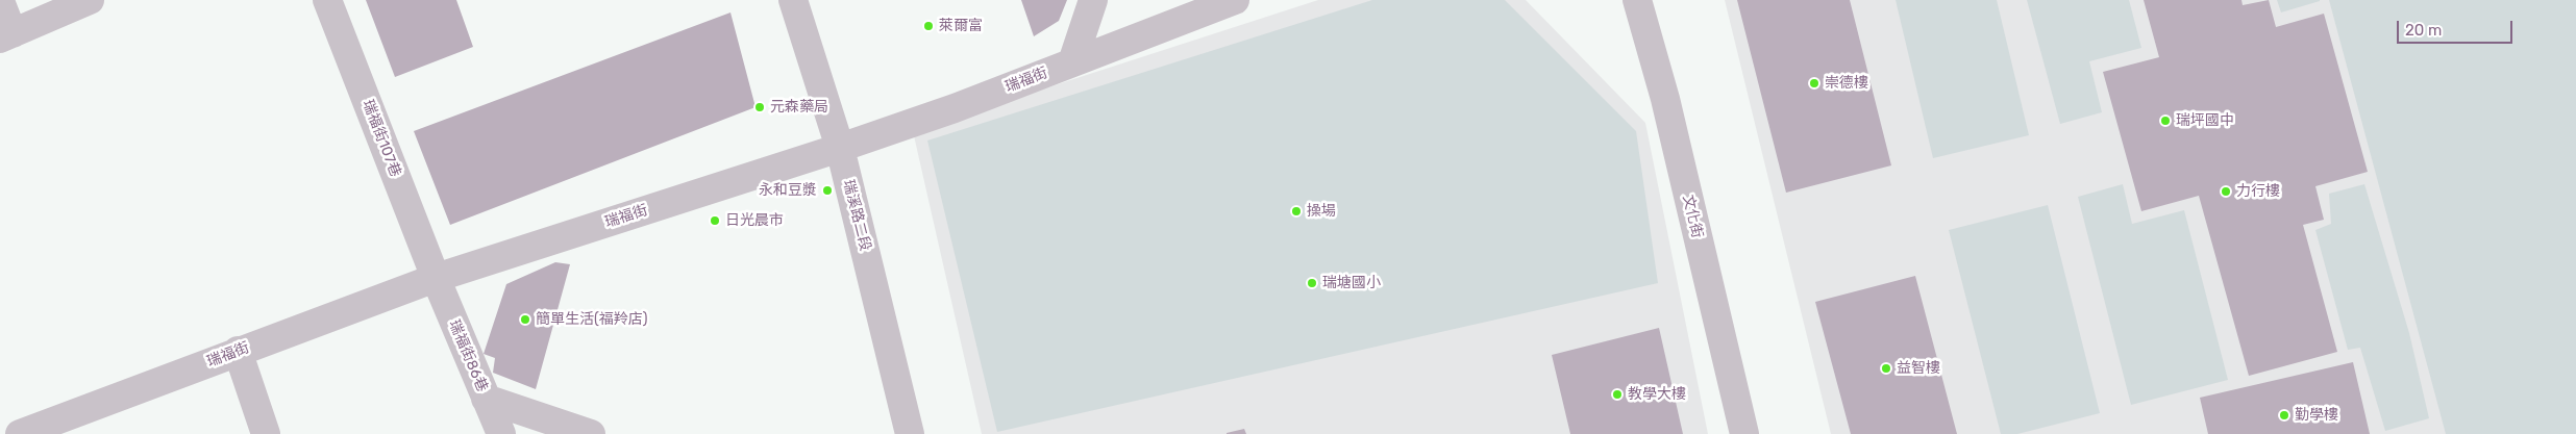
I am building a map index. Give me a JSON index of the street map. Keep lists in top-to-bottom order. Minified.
{"streets":{"street":["瑞福街","瑞福街107巷","瑞溪路二段","文化街","瑞福街86巷"]},"crossings":[["瑞福街","瑞福街107巷"],["瑞福街","瑞溪路二段"],["瑞福街","瑞福街86巷"],["瑞福街107巷","瑞福街86巷"]],"places":["萊爾富","崇德樓","元森藥局","瑞坪國中","永和豆漿","力行樓","操場","日光晨市","瑞塘國小","簡單生活(福羚店)","益智樓","教學大樓","勤學樓"],"scale_bar":"20 m"}
